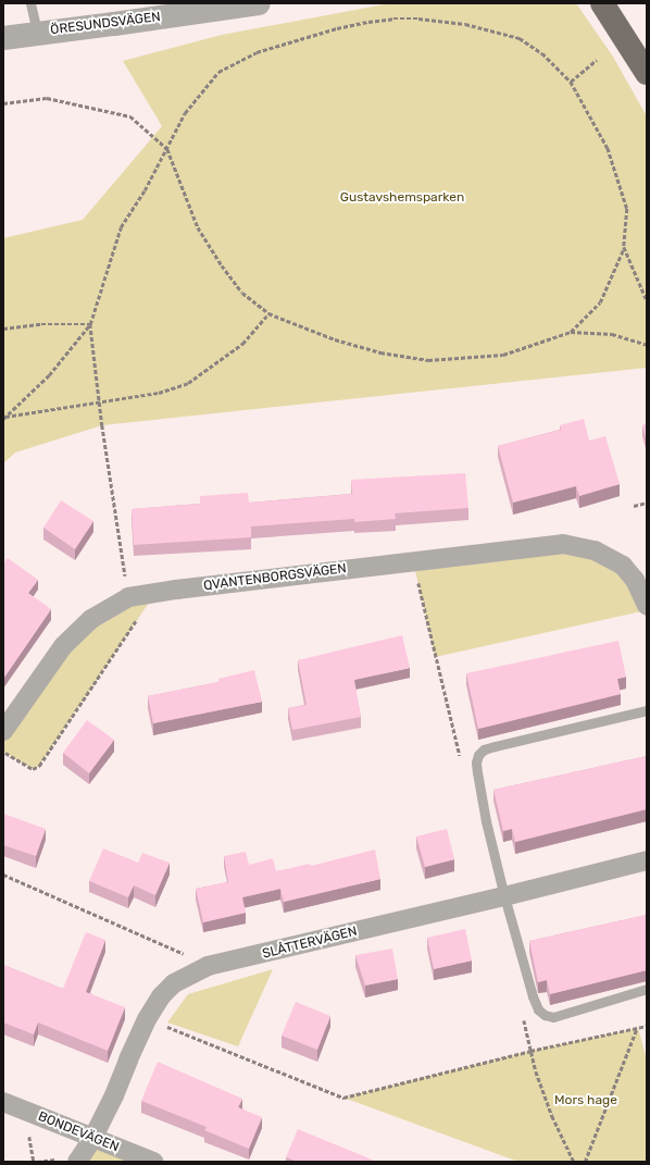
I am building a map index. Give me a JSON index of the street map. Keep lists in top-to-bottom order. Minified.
{"streets":{"street":["ÖRESUNDSVÄGEN","QVANTENBORGSVÄGEN","SLÅTTERVÄGEN","BONDEVÄGEN"]},"crossings":[["SLÅTTERVÄGEN","BONDEVÄGEN"]],"parks":["Gustavshemsparken","Mors hage"]}
